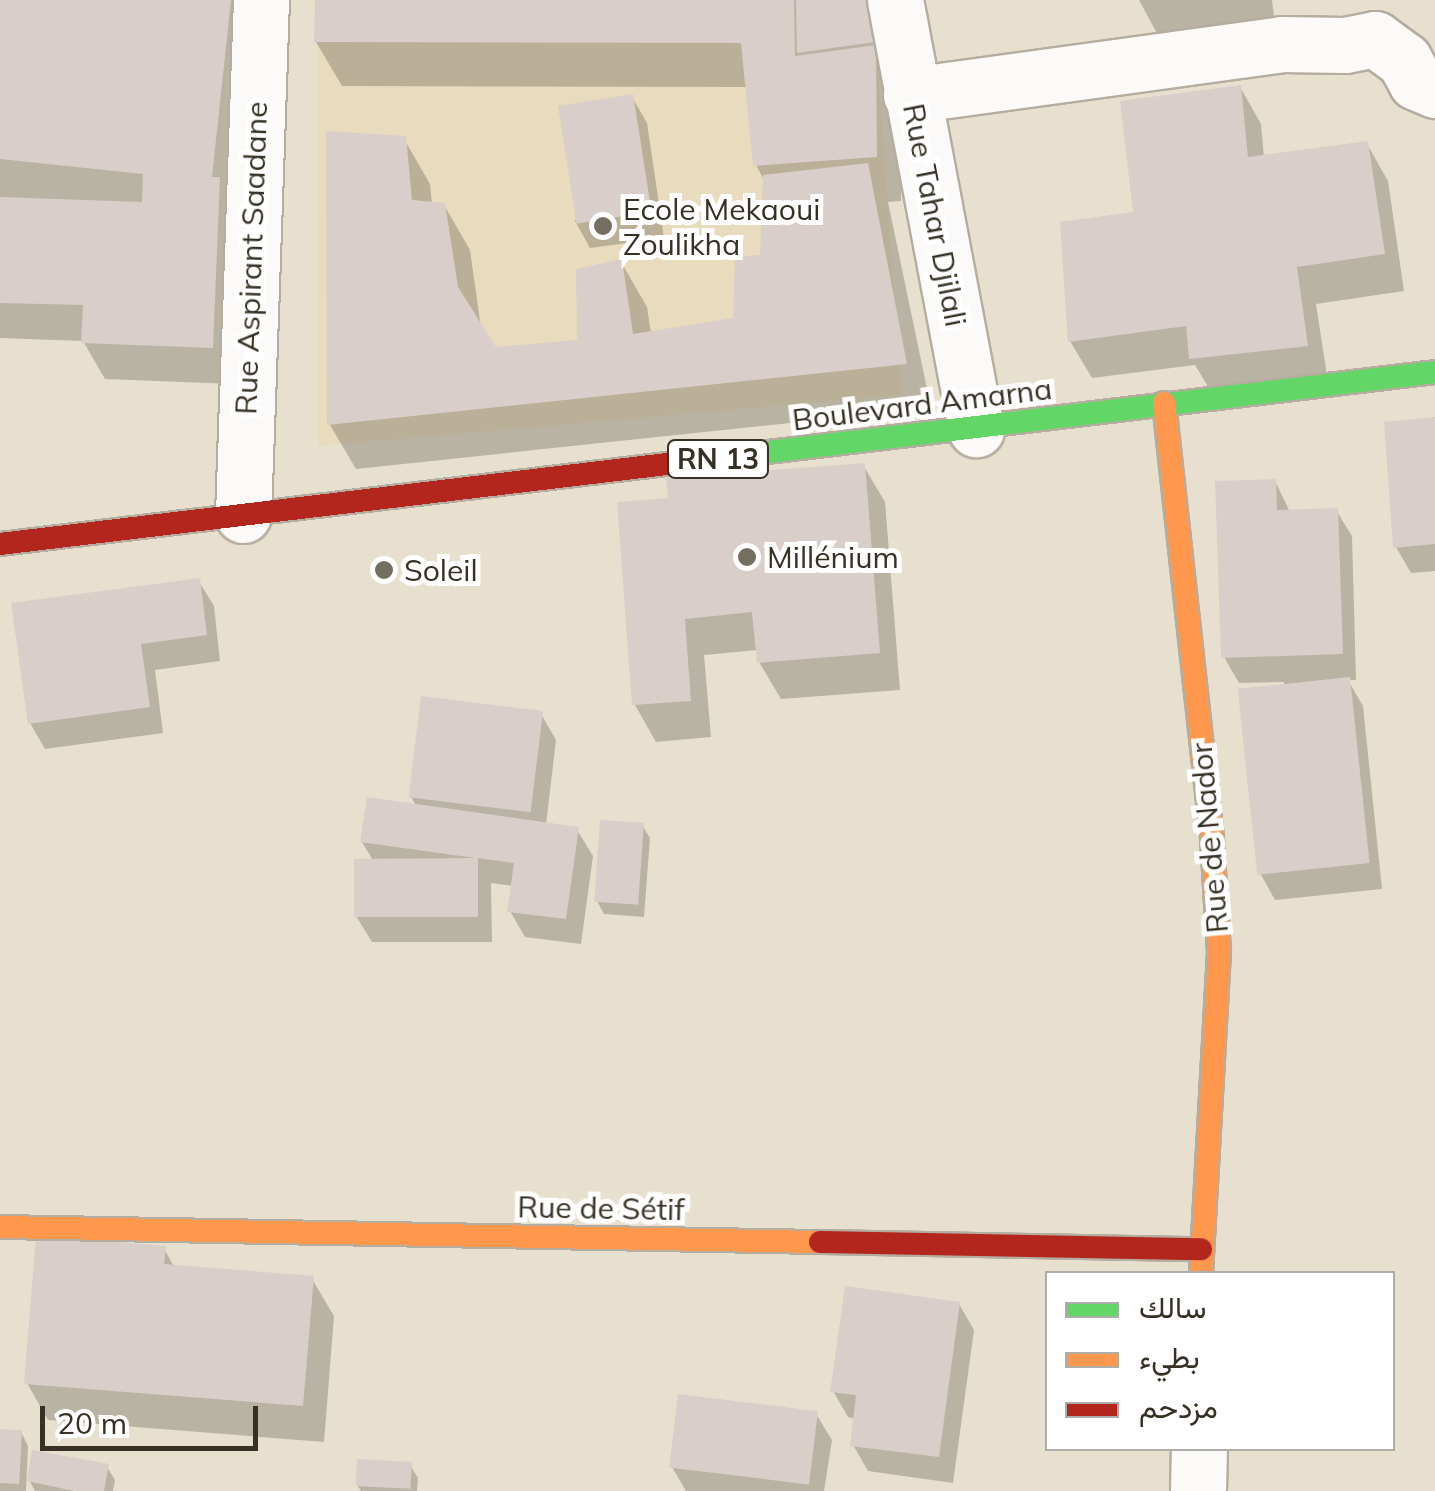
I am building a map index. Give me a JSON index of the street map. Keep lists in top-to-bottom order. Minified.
{"streets":{"street":["Rue Tahar Djilali","Rue Aspirant Saadane","Boulevard Amarna","RN 13","Rue de Nador","Rue de Sétif"]},"crossings":[["Rue Tahar Djilali","Boulevard Amarna"],["Rue Aspirant Saadane","Boulevard Amarna"],["Boulevard Amarna","Rue de Nador"],["Rue de Nador","Rue de Sétif"]],"places":["Ecole Mekaoui Zoulikha","Millénium","Soleil"],"legend":["سالك","بطيء","مزدحم"],"scale_bar":"20 m"}
